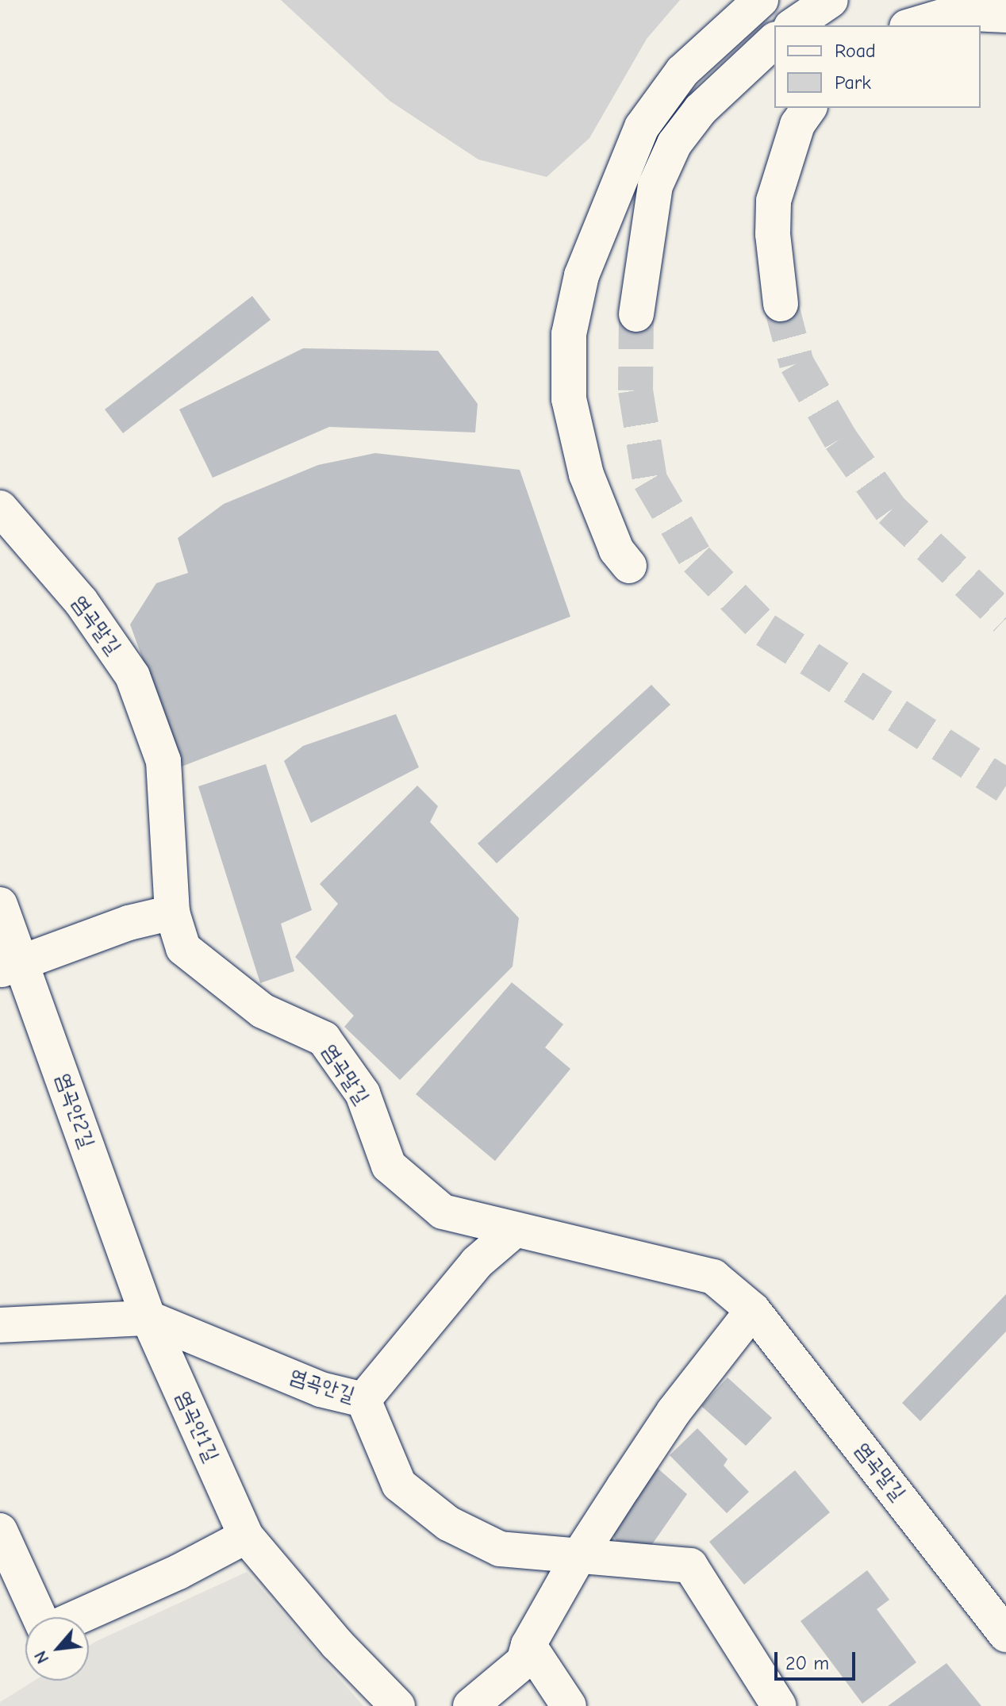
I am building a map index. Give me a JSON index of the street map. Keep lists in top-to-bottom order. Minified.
{"streets":{"street":["염곡말길","염곡안2길","염곡안길","염곡안1길"]},"crossings":[["염곡안2길","염곡안길"],["염곡안2길","염곡안1길"],["염곡안길","염곡안1길"]],"legend":["Road","Park"],"scale_bar":"20 m","north":"bottom left"}
